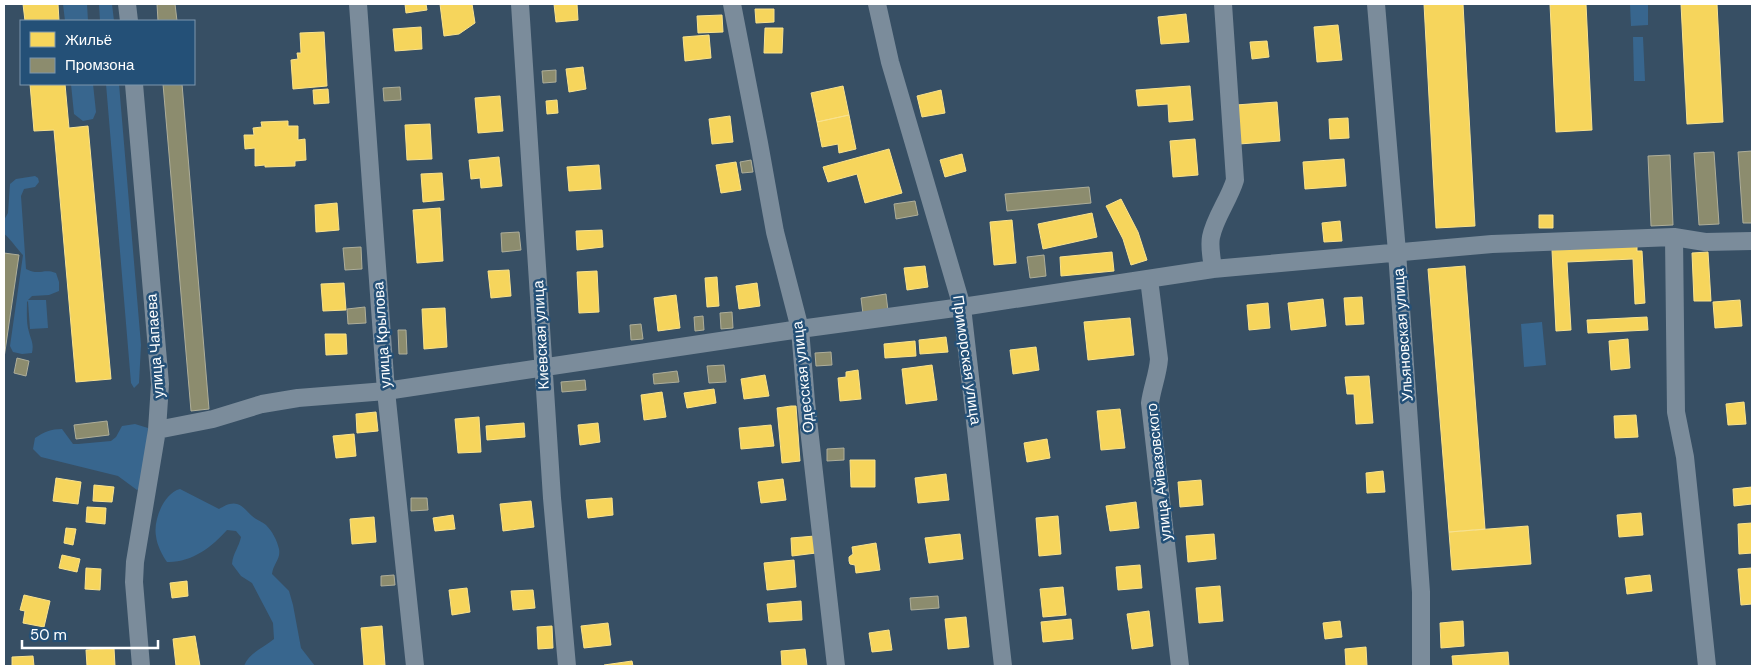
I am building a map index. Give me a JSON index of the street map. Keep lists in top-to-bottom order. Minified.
{"streets":{"street":["улица Крылова","Киевская улица","Ульяновская улица","улица Чапаева","Приморская улица","Одесская улица","улица Айвазовского"]},"legend":["Жильё","Промзона"],"scale_bar":"50 m"}
